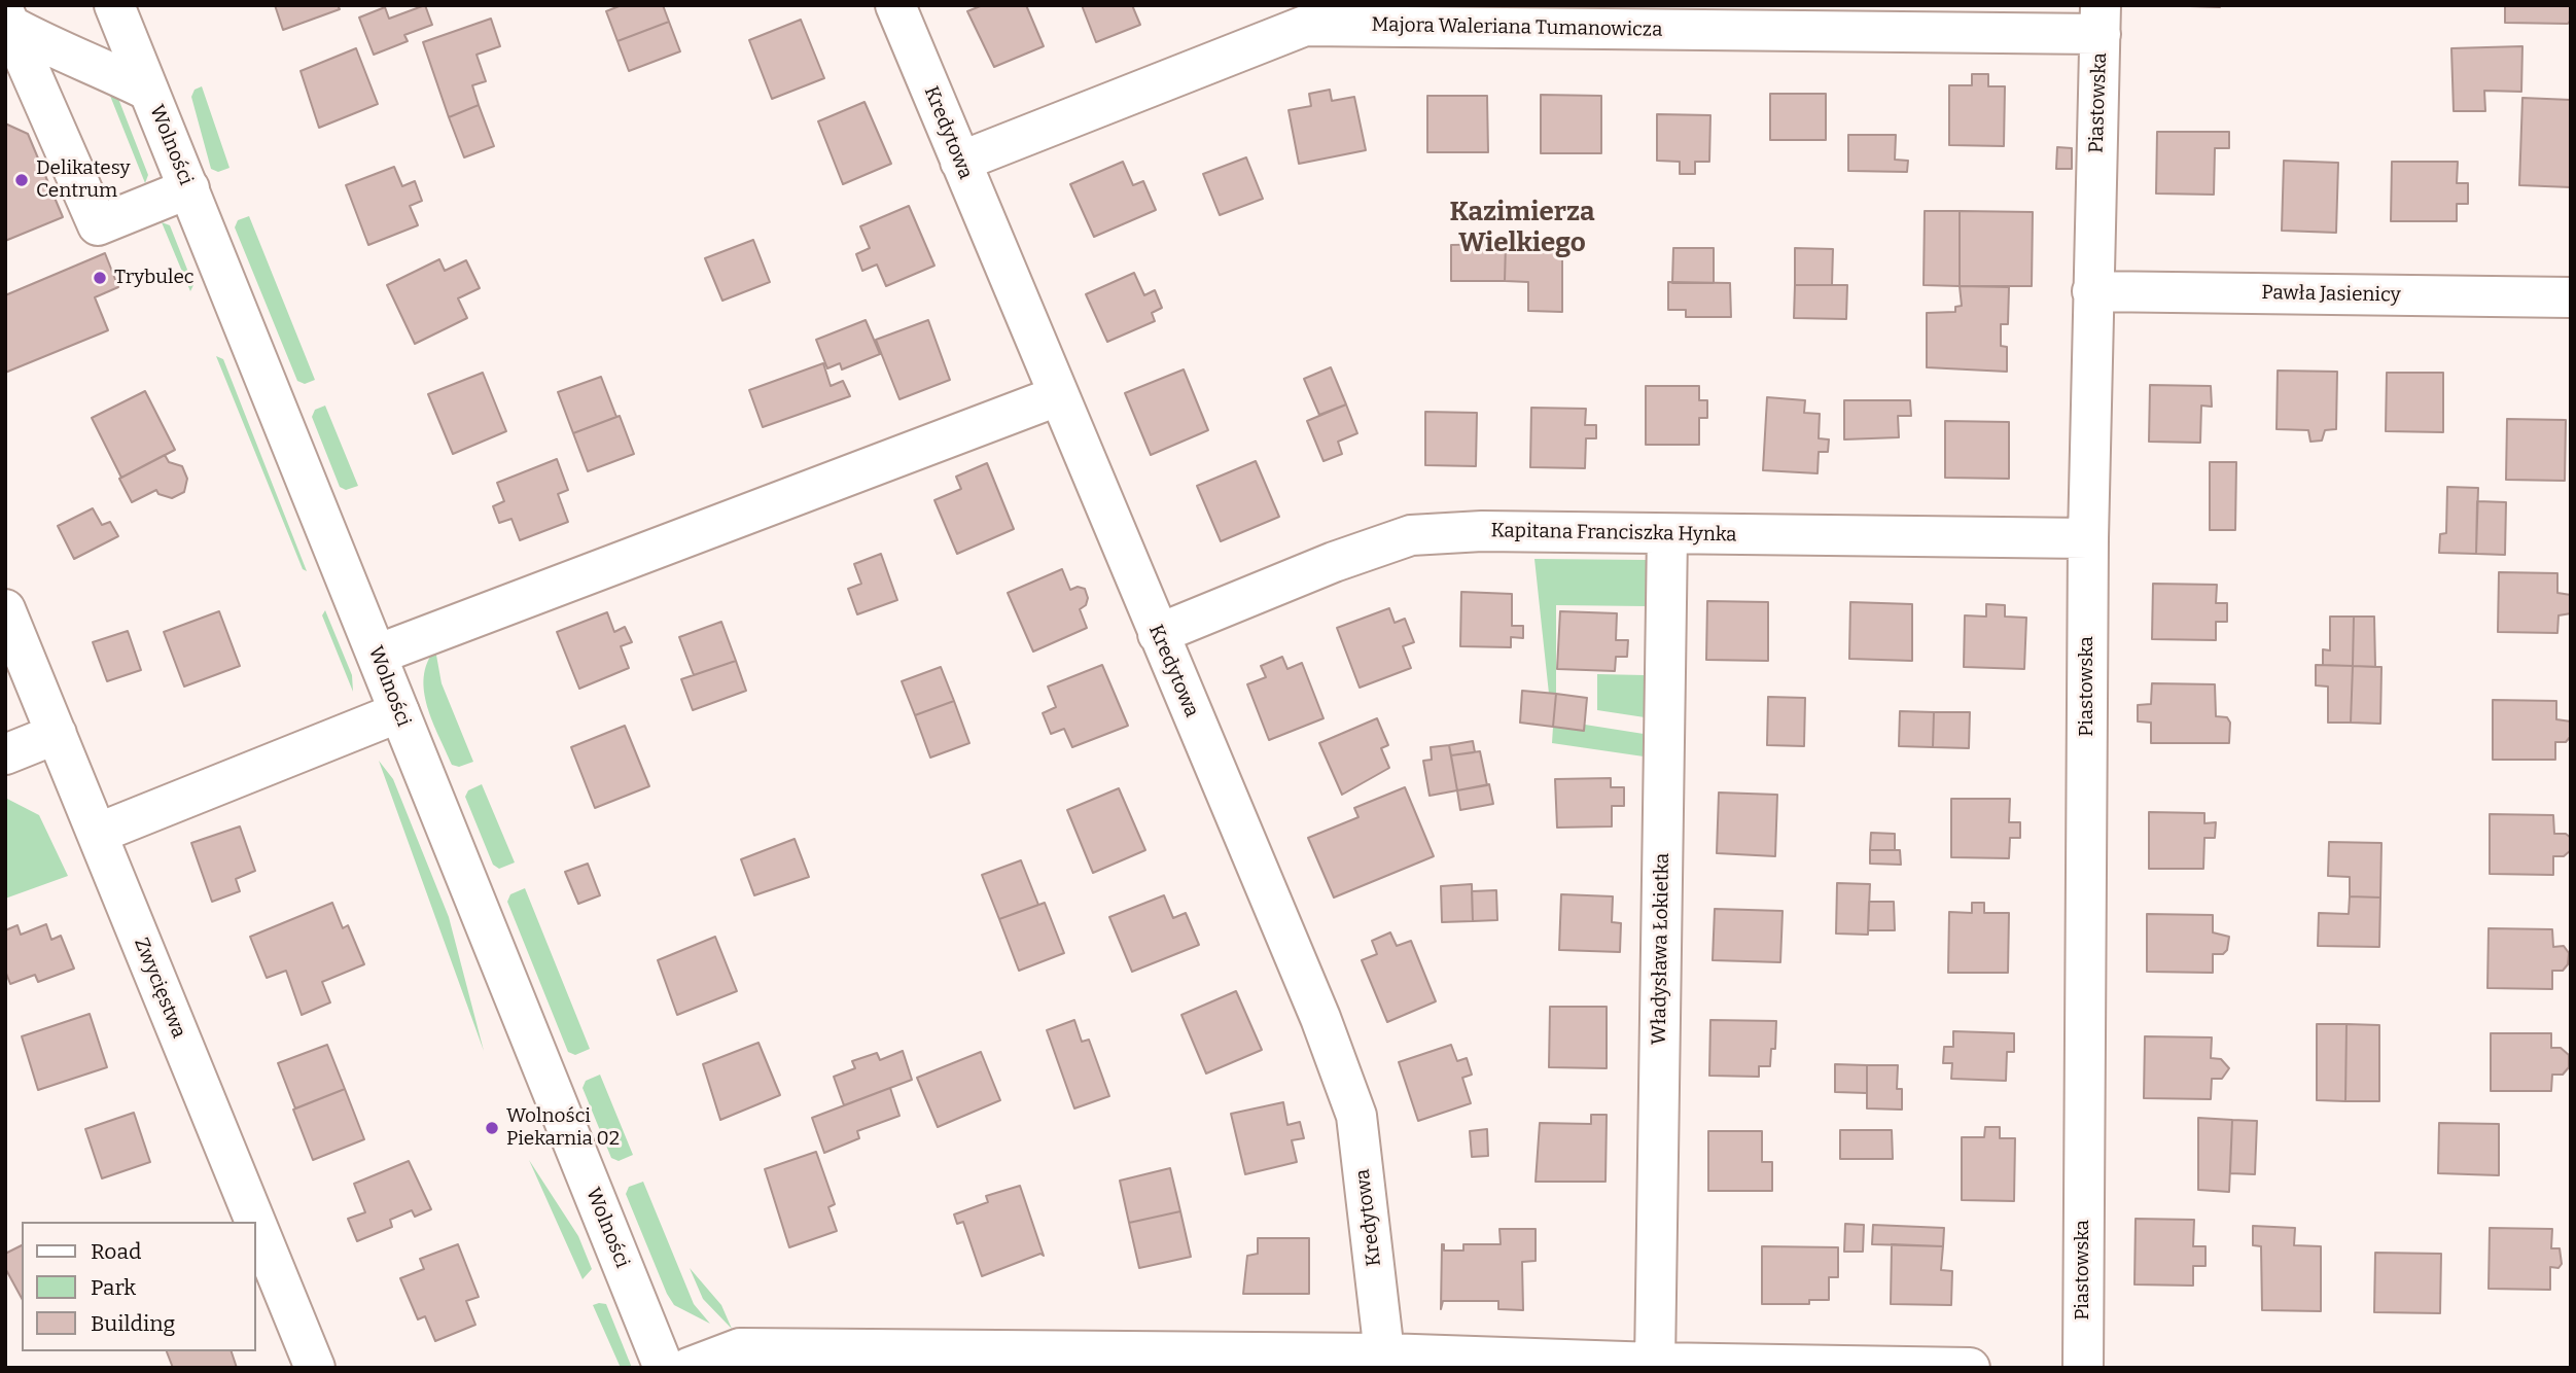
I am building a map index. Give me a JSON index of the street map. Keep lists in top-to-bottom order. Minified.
{"streets":{"street":["Majora Waleriana Tumanowicza","Piastowska","Kredytowa","Wolności","Pawła Jasienicy","Kapitana Franciszka Hynka","Władysława Łokietka","Zwycięstwa"]},"crossings":[["Majora Waleriana Tumanowicza","Piastowska"],["Majora Waleriana Tumanowicza","Kredytowa"],["Piastowska","Pawła Jasienicy"],["Piastowska","Kapitana Franciszka Hynka"],["Kredytowa","Kapitana Franciszka Hynka"],["Kapitana Franciszka Hynka","Władysława Łokietka"]],"districts":["Kazimierza Wielkiego"],"places":["Delikatesy Centrum","Trybulec","Wolności Piekarnia 02"],"legend":["Road","Park","Building"]}
